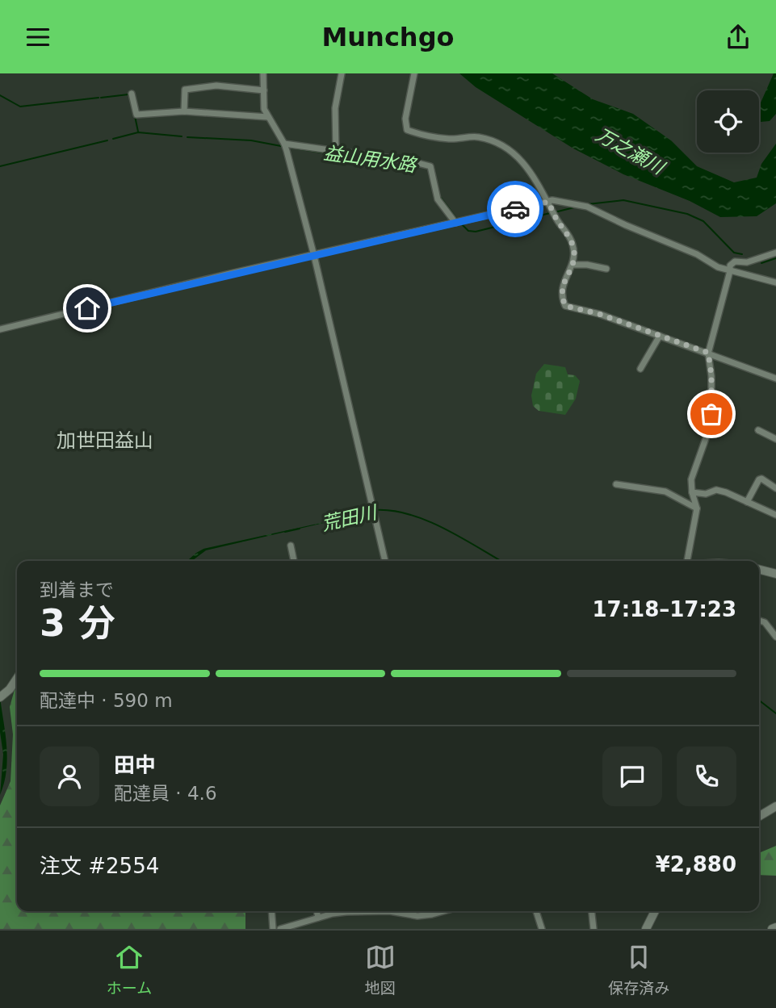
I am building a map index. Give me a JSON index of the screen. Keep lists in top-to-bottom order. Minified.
{"districts":["加世田益山"],"water":["万之瀬川","益山用水路","荒田川"],"page":{"header":"Munchgo","heading":["3 分","到着まで","17:18–17:23"],"panel":["田中","配達員 · 4.6","注文 #2554","¥2,880"],"bar":"配達中 · 590 m","tabs":["ホーム","地図","保存済み"]}}
